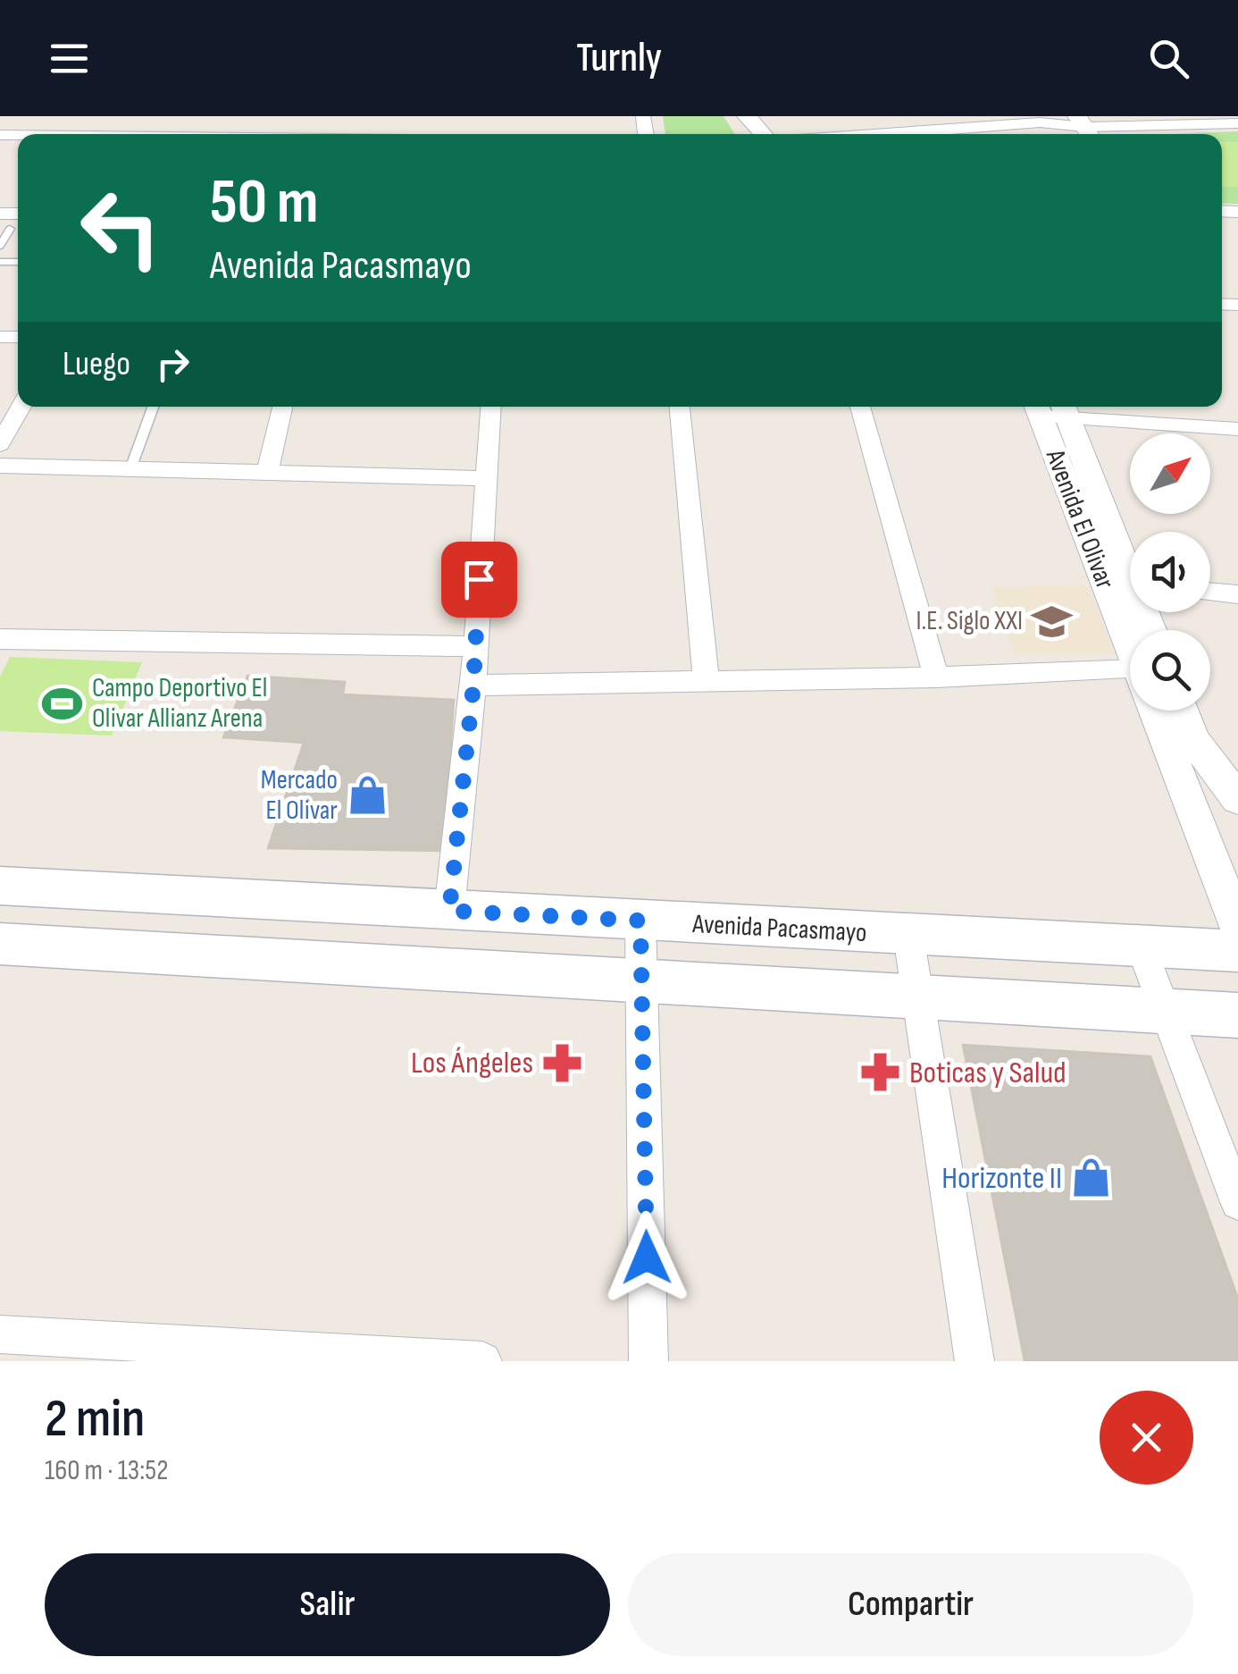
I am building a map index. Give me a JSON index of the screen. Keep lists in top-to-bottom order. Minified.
{"streets":{"main road":["Avenida Pacasmayo"],"street":["Avenida El Olivar"]},"places":{"school or university":["I.E. Siglo XXI"],"sports":["Campo Deportivo El Olivar Allianz Arena"],"shop":["Mercado El Olivar","Horizonte II"],"pharmacy":["Los Ángeles","Boticas y Salud"]},"north":"top right","page":{"header":"Turnly","turn":["50 m","Avenida Pacasmayo"],"then":"Luego","heading":["2 min","160 m · 13:52"],"buttons":["Salir","Compartir"]}}
